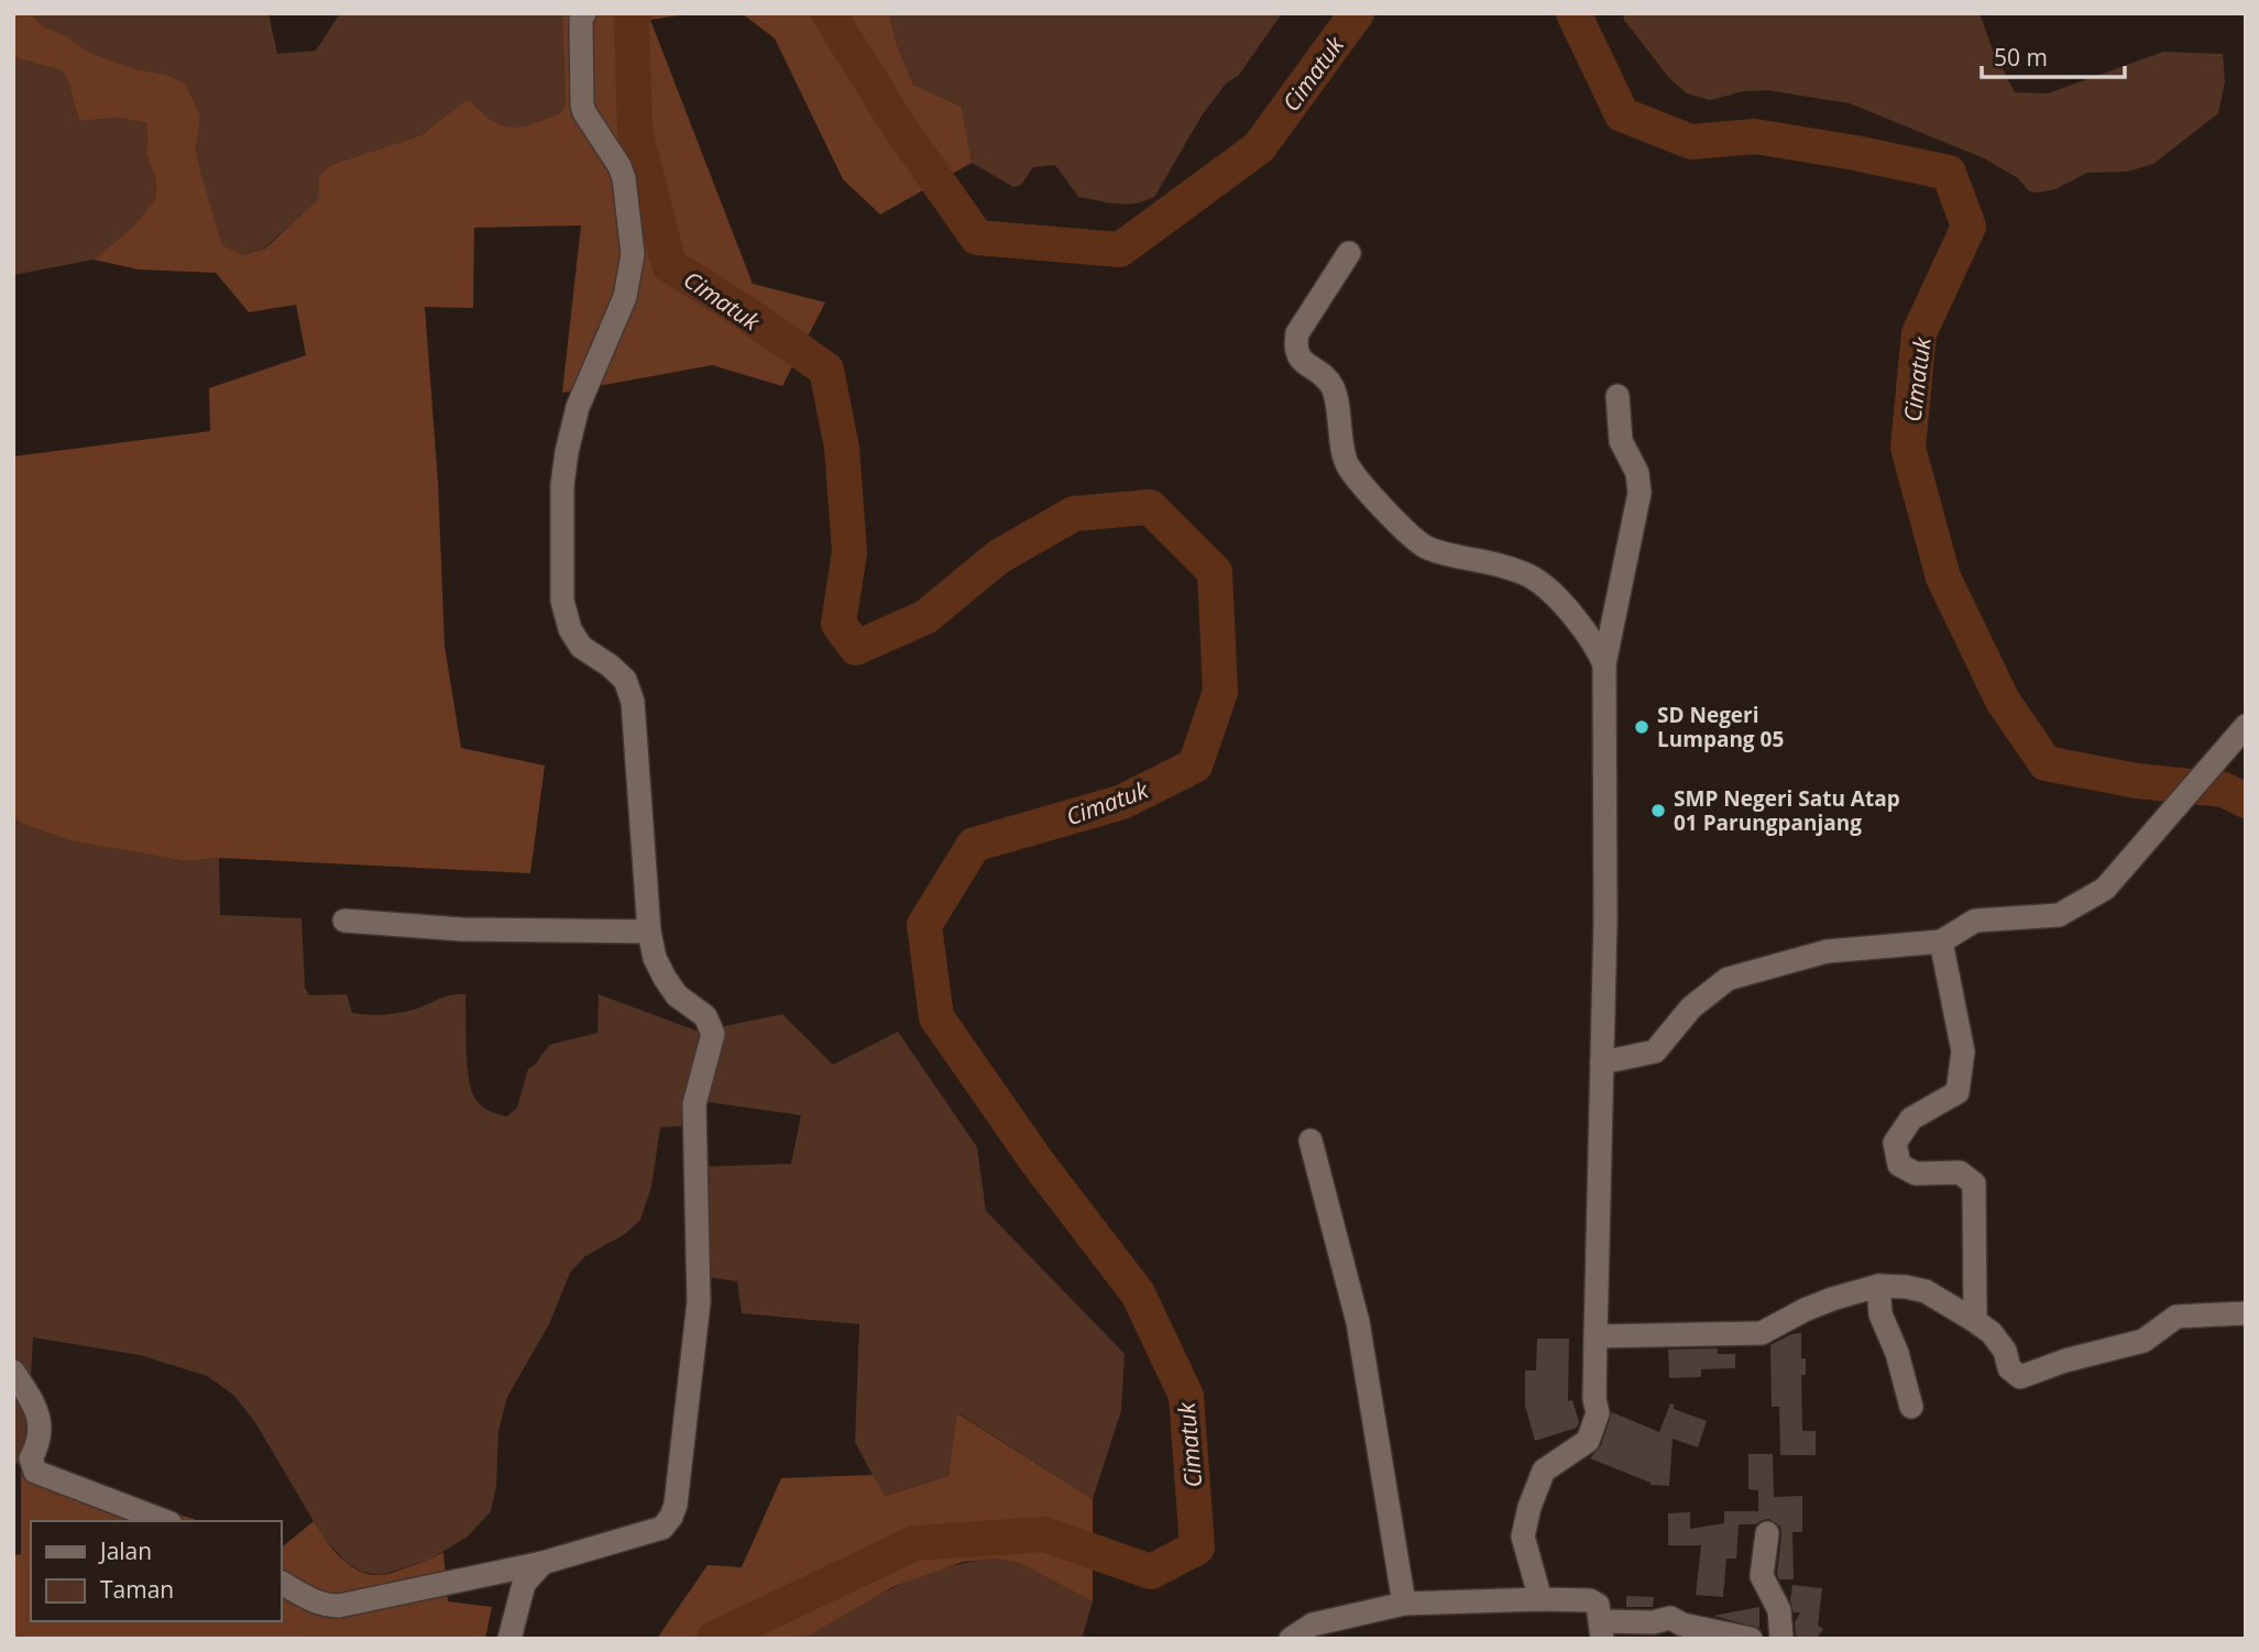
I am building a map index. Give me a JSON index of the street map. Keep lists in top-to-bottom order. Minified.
{"water":["Cimatuk"],"places":["SD Negeri Lumpang 05","SMP Negeri Satu Atap 01 Parungpanjang"],"legend":["Jalan","Taman"],"scale_bar":"50 m"}
